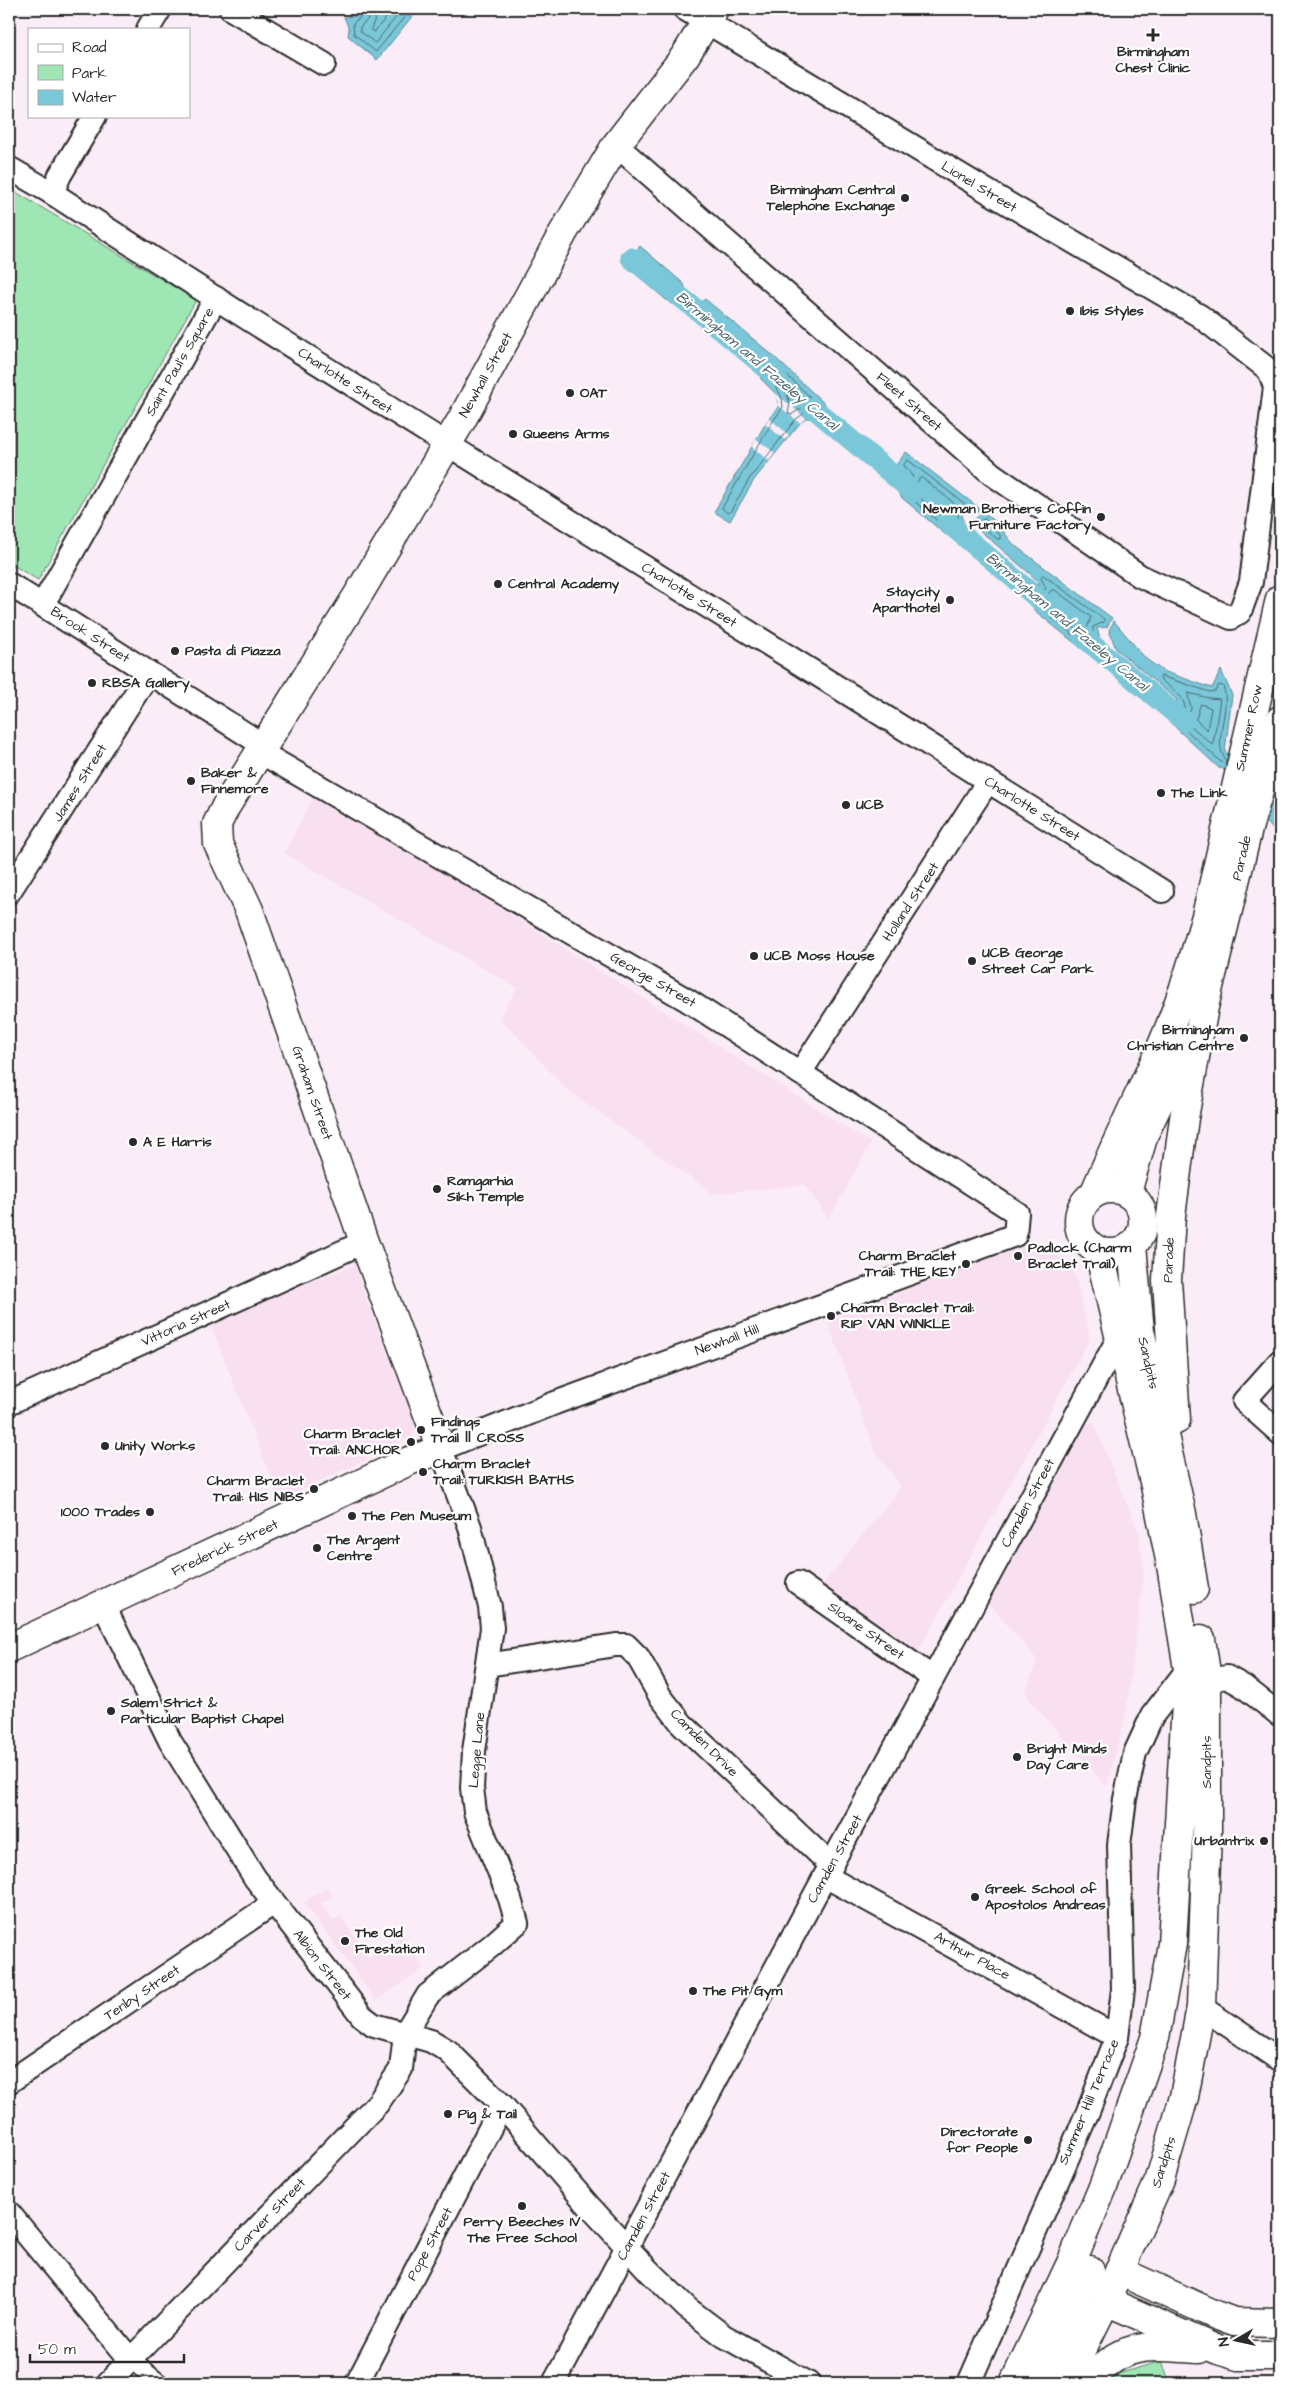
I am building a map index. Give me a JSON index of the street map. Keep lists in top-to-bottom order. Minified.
{"streets":{"main road":["Newhall Street","Summer Row","Parade","Graham Street","Sandpits","Frederick Street"],"street":["Lionel Street","Saint Paul's Square","Charlotte Street","Fleet Street","Brook Street","James Street","Holland Street","George Street","Vittoria Street","Newhall Hill","Camden Street","Sloane Street","Camden Drive","Legge Lane","Arthur Place","Albion Street","Tenby Street","Summer Hill Terrace","Carver Street","Pope Street"]},"crossings":[["Lionel Street","Newhall Street"],["Lionel Street","Fleet Street"],["Saint Paul's Square","Charlotte Street"],["Saint Paul's Square","Brook Street"],["Newhall Street","Charlotte Street"],["Newhall Street","Fleet Street"],["Newhall Street","Brook Street"],["Newhall Street","George Street"],["Newhall Street","Graham Street"],["Charlotte Street","Holland Street"],["Brook Street","James Street"],["Brook Street","George Street"],["Brook Street","Graham Street"],["Summer Row","Parade"],["Summer Row","Sandpits"],["Parade","Sandpits"],["Holland Street","George Street"],["George Street","Graham Street"],["George Street","Newhall Hill"],["Graham Street","Vittoria Street"],["Graham Street","Newhall Hill"],["Graham Street","Frederick Street"],["Graham Street","Legge Lane"],["Newhall Hill","Frederick Street"],["Newhall Hill","Legge Lane"],["Sandpits","Camden Street"],["Sandpits","Summer Hill Terrace"],["Camden Street","Sloane Street"],["Camden Street","Camden Drive"],["Camden Street","Arthur Place"],["Camden Street","Albion Street"],["Frederick Street","Legge Lane"],["Frederick Street","Albion Street"],["Camden Drive","Legge Lane"],["Camden Drive","Arthur Place"],["Legge Lane","Albion Street"],["Legge Lane","Carver Street"],["Arthur Place","Summer Hill Terrace"],["Albion Street","Tenby Street"],["Albion Street","Carver Street"],["Albion Street","Pope Street"]],"water":["Birmingham and Fazeley Canal"],"places":{"health":["Birmingham Chest Clinic"],"other":["Birmingham Central Telephone Exchange","Ibis Styles","OAT","Queens Arms","Newman Brothers Coffin Furniture Factory","Central Academy","Staycity Aparthotel","Pasta di Piazza","RBSA Gallery","Baker & Finnemore","The Link","UCB","UCB Moss House","UCB George Street Car Park","Birmingham Christian Centre","A E Harris","Ramgarhia Sikh Temple","Padlock (Charm Braclet Trail)","Charm Braclet Trail: THE KEY","Charm Braclet Trail: RIP VAN WINKLE","Findings Trail ‖ CROSS","Charm Braclet Trail: ANCHOR","Unity Works","Charm Braclet Trail: TURKISH BATHS","Charm Braclet Trail: HIS NIBS","1000 Trades","The Pen Museum","The Argent Centre","Salem Strict & Particular Baptist Chapel","Bright Minds Day Care","Urbantrix","Greek School of Apostolos Andreas","The Old Firestation","The Pit Gym","Pig & Tail","Directorate for People","Perry Beeches IV The Free School"]},"legend":["Road","Park","Water"],"scale_bar":"50 m","north":"left"}
